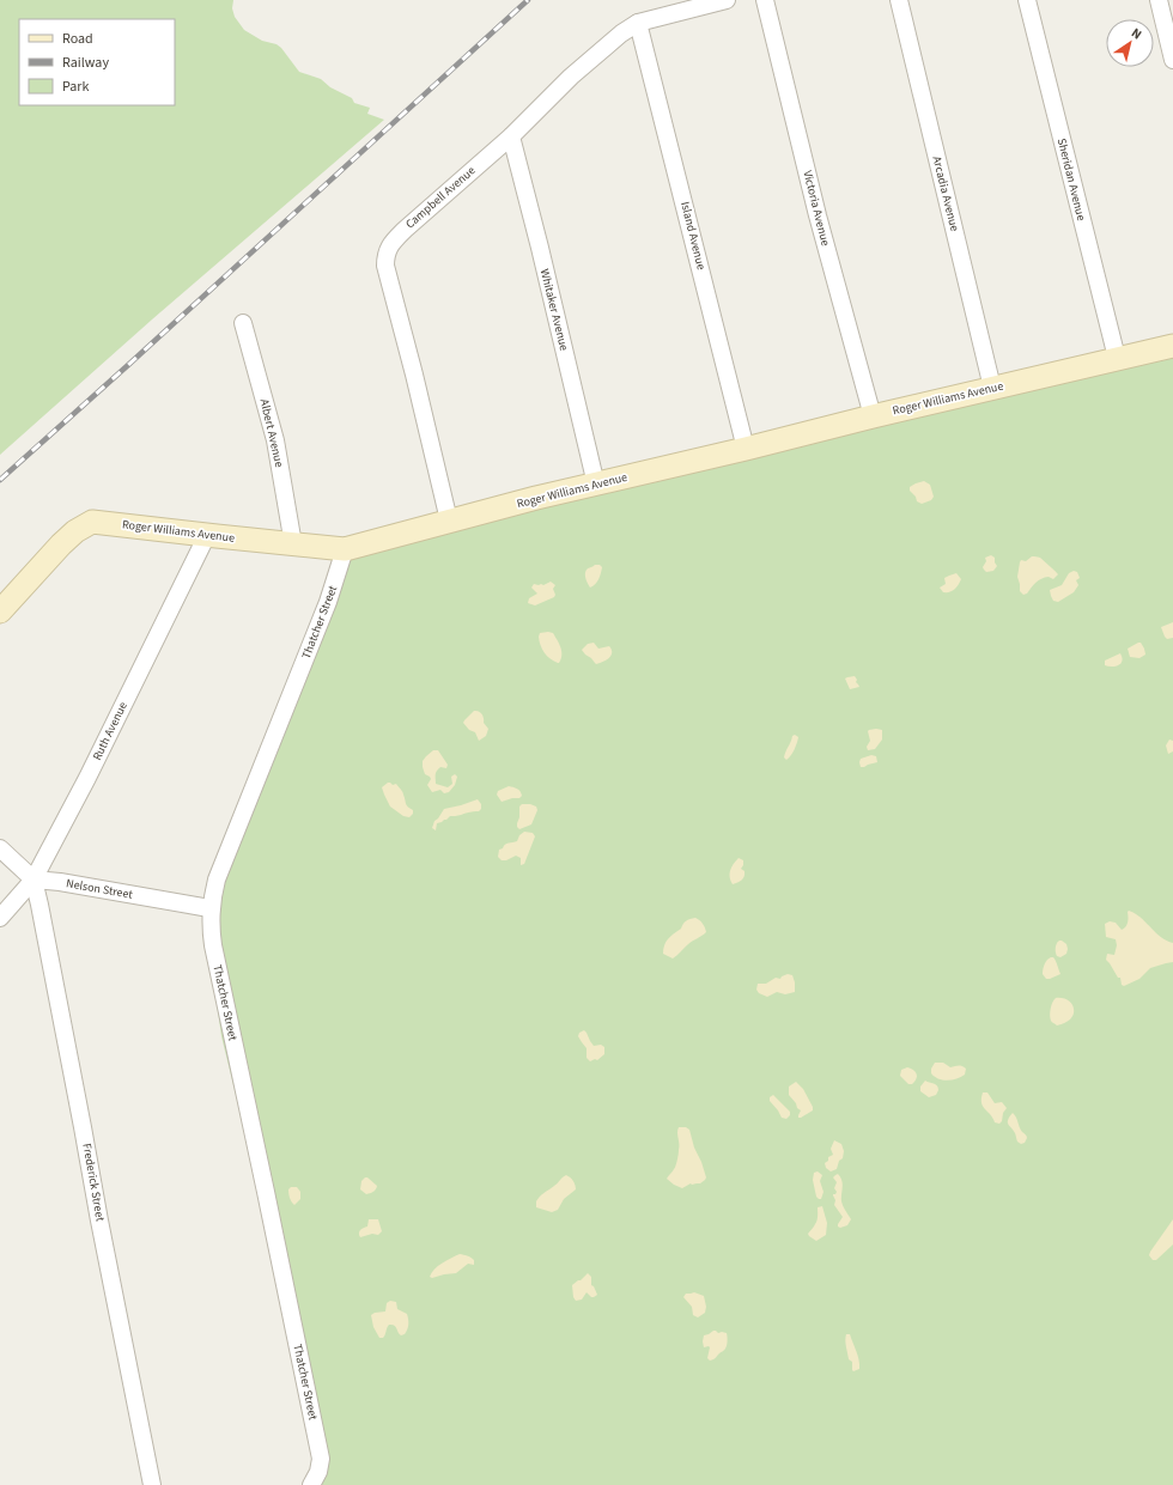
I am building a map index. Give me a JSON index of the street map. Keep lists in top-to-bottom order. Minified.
{"streets":{"main road":["Roger Williams Avenue"],"street":["Sheridan Avenue","Arcadia Avenue","Campbell Avenue","Victoria Avenue","Island Avenue","Whitaker Avenue","Albert Avenue","Thatcher Street","Ruth Avenue","Nelson Street","Frederick Street"]},"crossings":[["Sheridan Avenue","Roger Williams Avenue"],["Arcadia Avenue","Roger Williams Avenue"],["Campbell Avenue","Island Avenue"],["Campbell Avenue","Whitaker Avenue"],["Campbell Avenue","Roger Williams Avenue"],["Victoria Avenue","Roger Williams Avenue"],["Island Avenue","Roger Williams Avenue"],["Whitaker Avenue","Roger Williams Avenue"],["Roger Williams Avenue","Albert Avenue"],["Roger Williams Avenue","Thatcher Street"],["Roger Williams Avenue","Ruth Avenue"],["Thatcher Street","Nelson Street"],["Ruth Avenue","Nelson Street"],["Ruth Avenue","Frederick Street"],["Nelson Street","Frederick Street"]],"legend":["Road","Railway","Park"],"north":"top right"}
